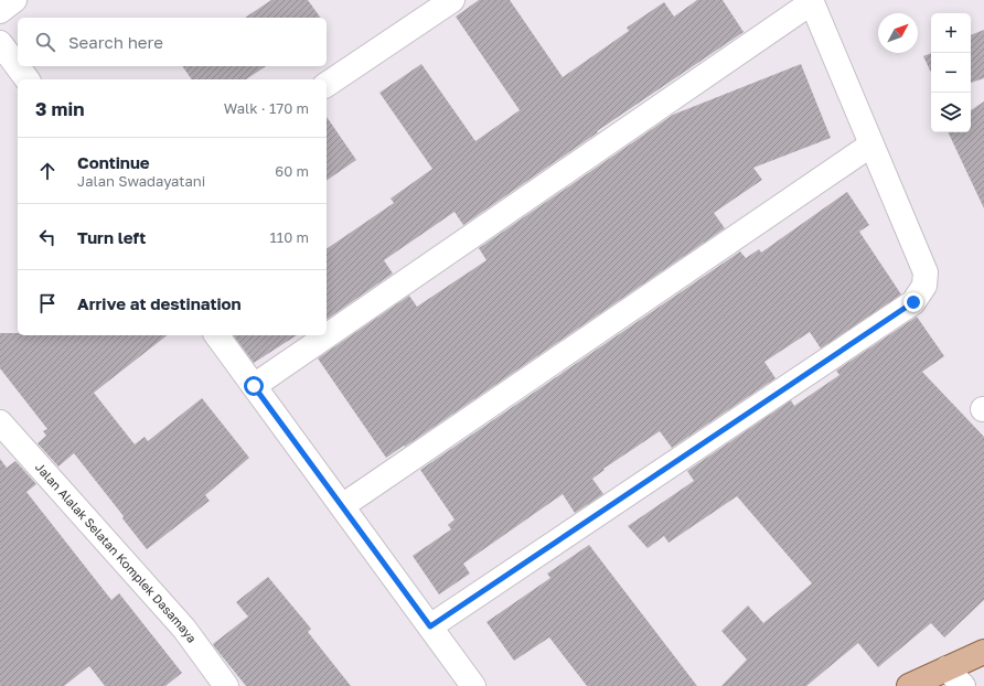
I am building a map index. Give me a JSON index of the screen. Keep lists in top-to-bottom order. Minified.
{"streets":{"street":["Jalan Alalak Selatan Komplek Dasamaya"]},"north":"top right","page":{"map_buttons":["+","−"],"search":"Search here","heading":["3 min","Walk · 170 m"],"list":[["Continue","Jalan Swadayatani","60 m"],["Turn left","110 m"],"Arrive at destination"]}}
